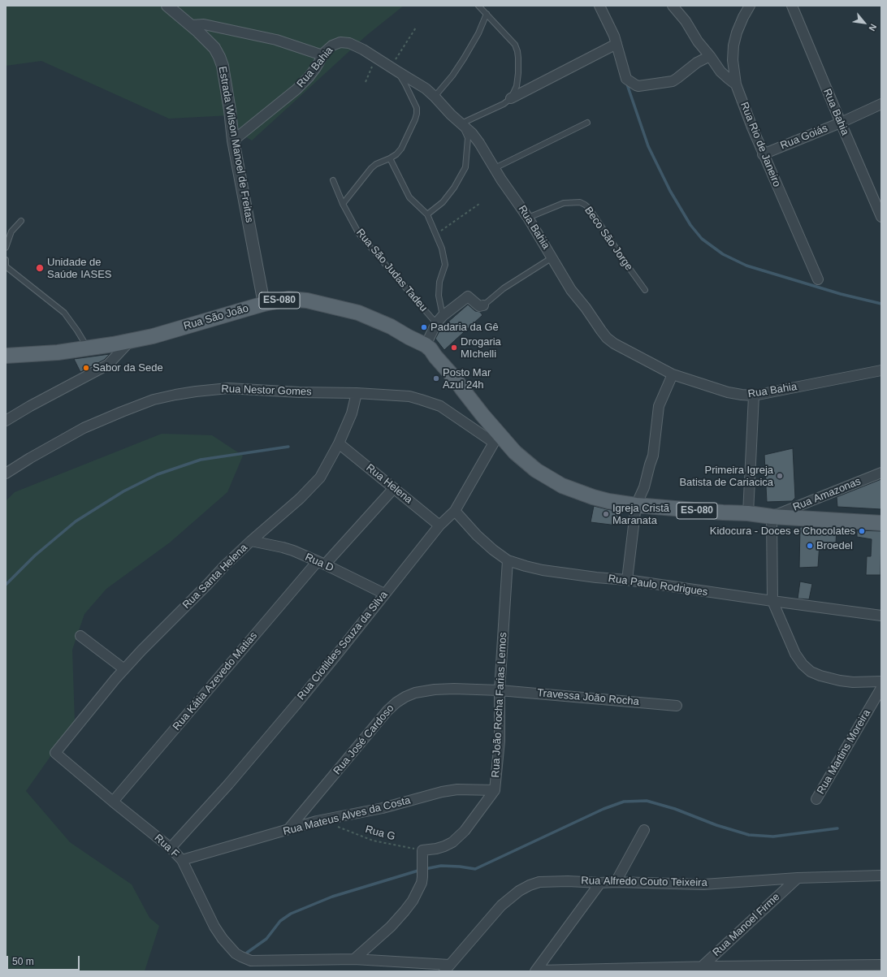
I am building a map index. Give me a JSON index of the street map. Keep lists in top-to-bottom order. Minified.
{"streets":{"main road":["ES-080","Rua São João"],"street":["Rua Bahia","Rua Goiás","Estrada Wilson Manoel de Freitas","Rua Rio de Janeiro","Rua Nestor Gomes","Rua Helena","Rua Amazonas","Rua D","Rua Santa Helena","Rua Paulo Rodrigues","Rua Clotildes Souza da Silva","Rua Kátia Azevedo Matias","Travessa João Rocha","Rua João Rocha Farias Lemos","Rua José Cardoso","Rua Martins Moreira","Rua Mateus Alves da Costa","Rua F","Rua Alfredo Couto Teixeira","Rua Manoel Firme"],"lane":["Beco São Jorge","Rua São Judas Tadeu"],"path":["Rua G"]},"crossings":[["Rua Bahia","Rua Goiás"],["Rua Bahia","Estrada Wilson Manoel de Freitas"],["Rua Bahia","Beco São Jorge"],["Rua Goiás","Rua Rio de Janeiro"],["Estrada Wilson Manoel de Freitas","Rua São João"],["ES-080","Rua São João"],["ES-080","Rua Nestor Gomes"],["ES-080","Rua Amazonas"],["ES-080","Rua Clotildes Souza da Silva"],["Rua São João","Rua Nestor Gomes"],["Rua São João","Rua Clotildes Souza da Silva"],["Rua Nestor Gomes","Rua Santa Helena"],["Rua Nestor Gomes","Rua Clotildes Souza da Silva"],["Rua Helena","Rua Santa Helena"],["Rua Helena","Rua Clotildes Souza da Silva"],["Rua Helena","Rua Kátia Azevedo Matias"],["Rua D","Rua Santa Helena"],["Rua D","Rua Clotildes Souza da Silva"],["Rua D","Rua Kátia Azevedo Matias"],["Rua Santa Helena","Rua F"],["Rua Paulo Rodrigues","Rua Clotildes Souza da Silva"],["Rua Paulo Rodrigues","Rua João Rocha Farias Lemos"],["Rua Clotildes Souza da Silva","Rua F"],["Rua Kátia Azevedo Matias","Rua F"],["Travessa João Rocha","Rua João Rocha Farias Lemos"],["Travessa João Rocha","Rua José Cardoso"],["Rua João Rocha Farias Lemos","Rua José Cardoso"],["Rua João Rocha Farias Lemos","Rua Mateus Alves da Costa"],["Rua João Rocha Farias Lemos","Rua G"],["Rua José Cardoso","Rua Mateus Alves da Costa"],["Rua Mateus Alves da Costa","Rua G"],["Rua Mateus Alves da Costa","Rua F"],["Rua Alfredo Couto Teixeira","Rua Manoel Firme"]],"places":["Unidade de Saúde IASES","Padaria da Gê","Drogaria MIchelli","Sabor da Sede","Posto Mar Azul 24h","Primeira Igreja Batista de Cariacica","Igreja Cristã Maranata","Kidocura - Doces e Chocolates","Broedel"],"scale_bar":"50 m","north":"bottom right"}
